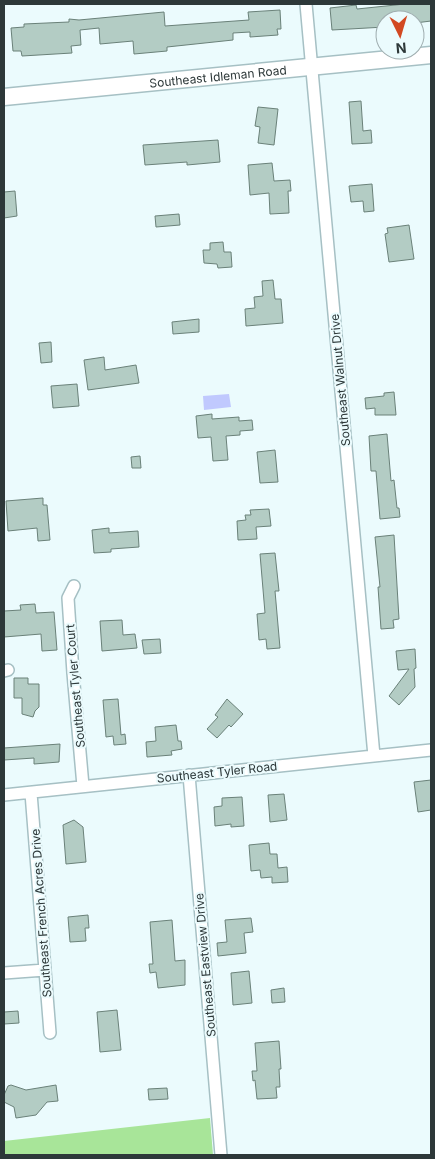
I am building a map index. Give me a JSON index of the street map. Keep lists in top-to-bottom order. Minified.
{"streets":{"main road":["Southeast Idleman Road"],"street":["Southeast Walnut Drive","Southeast Tyler Court","Southeast Tyler Road","Southeast French Acres Drive","Southeast Eastview Drive"]},"crossings":[["Southeast Idleman Road","Southeast Walnut Drive"],["Southeast Walnut Drive","Southeast Tyler Road"],["Southeast Tyler Court","Southeast Tyler Road"],["Southeast Tyler Road","Southeast French Acres Drive"],["Southeast Tyler Road","Southeast Eastview Drive"]],"north":"bottom"}
